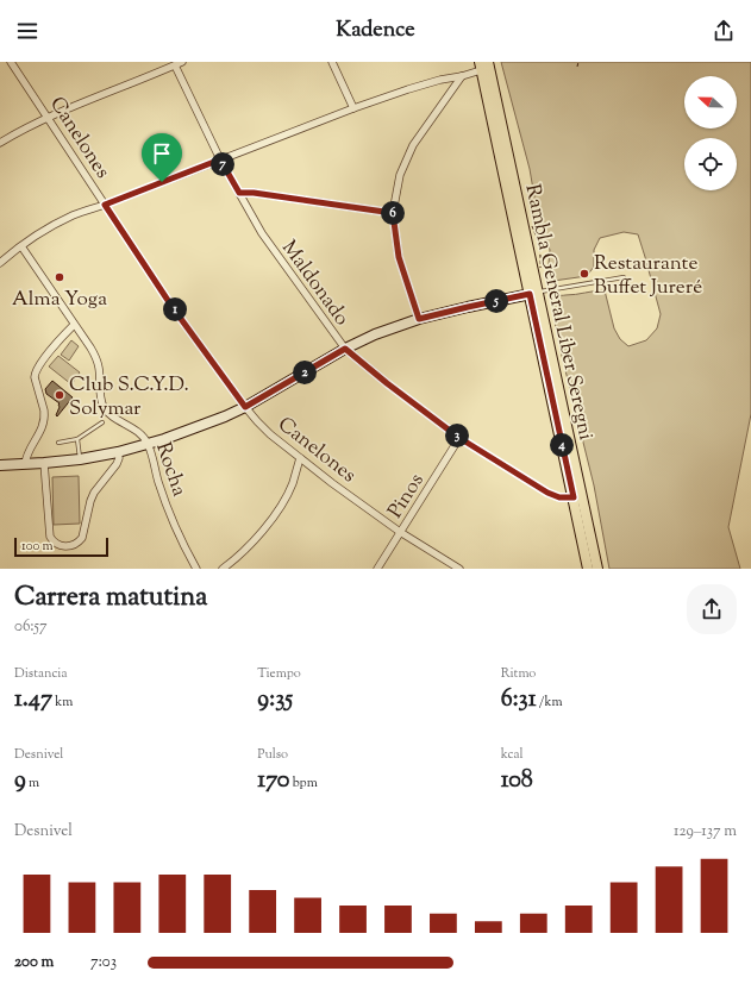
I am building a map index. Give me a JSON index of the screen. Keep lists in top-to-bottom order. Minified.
{"streets":{"main road":["Rambla General Liber Seregni"],"street":["Canelones","Maldonado","Rocha","Pinos"]},"crossings":[["Canelones","Pinos"],["Maldonado","Rambla General Liber Seregni"],["Maldonado","Pinos"]],"places":["Restaurante Buffet Jureré","Alma Yoga","Club S.C.Y.D. Solymar"],"scale_bar":"100 m","north":"left","page":{"header":"Kadence","pins":["7","6","5","1","2","3","4"],"scale":"100 m","heading":["Carrera matutina","06:57"],"stats":[["Distancia","1.47 km"],["Tiempo","9:35"],["Ritmo","6:31 /km"],["Desnivel","9 m"],["Pulso","170 bpm"],["kcal","108"]],"chart":["Desnivel","129–137 m"],"list":[{"name":"200 m","note":"7:03"}]}}
